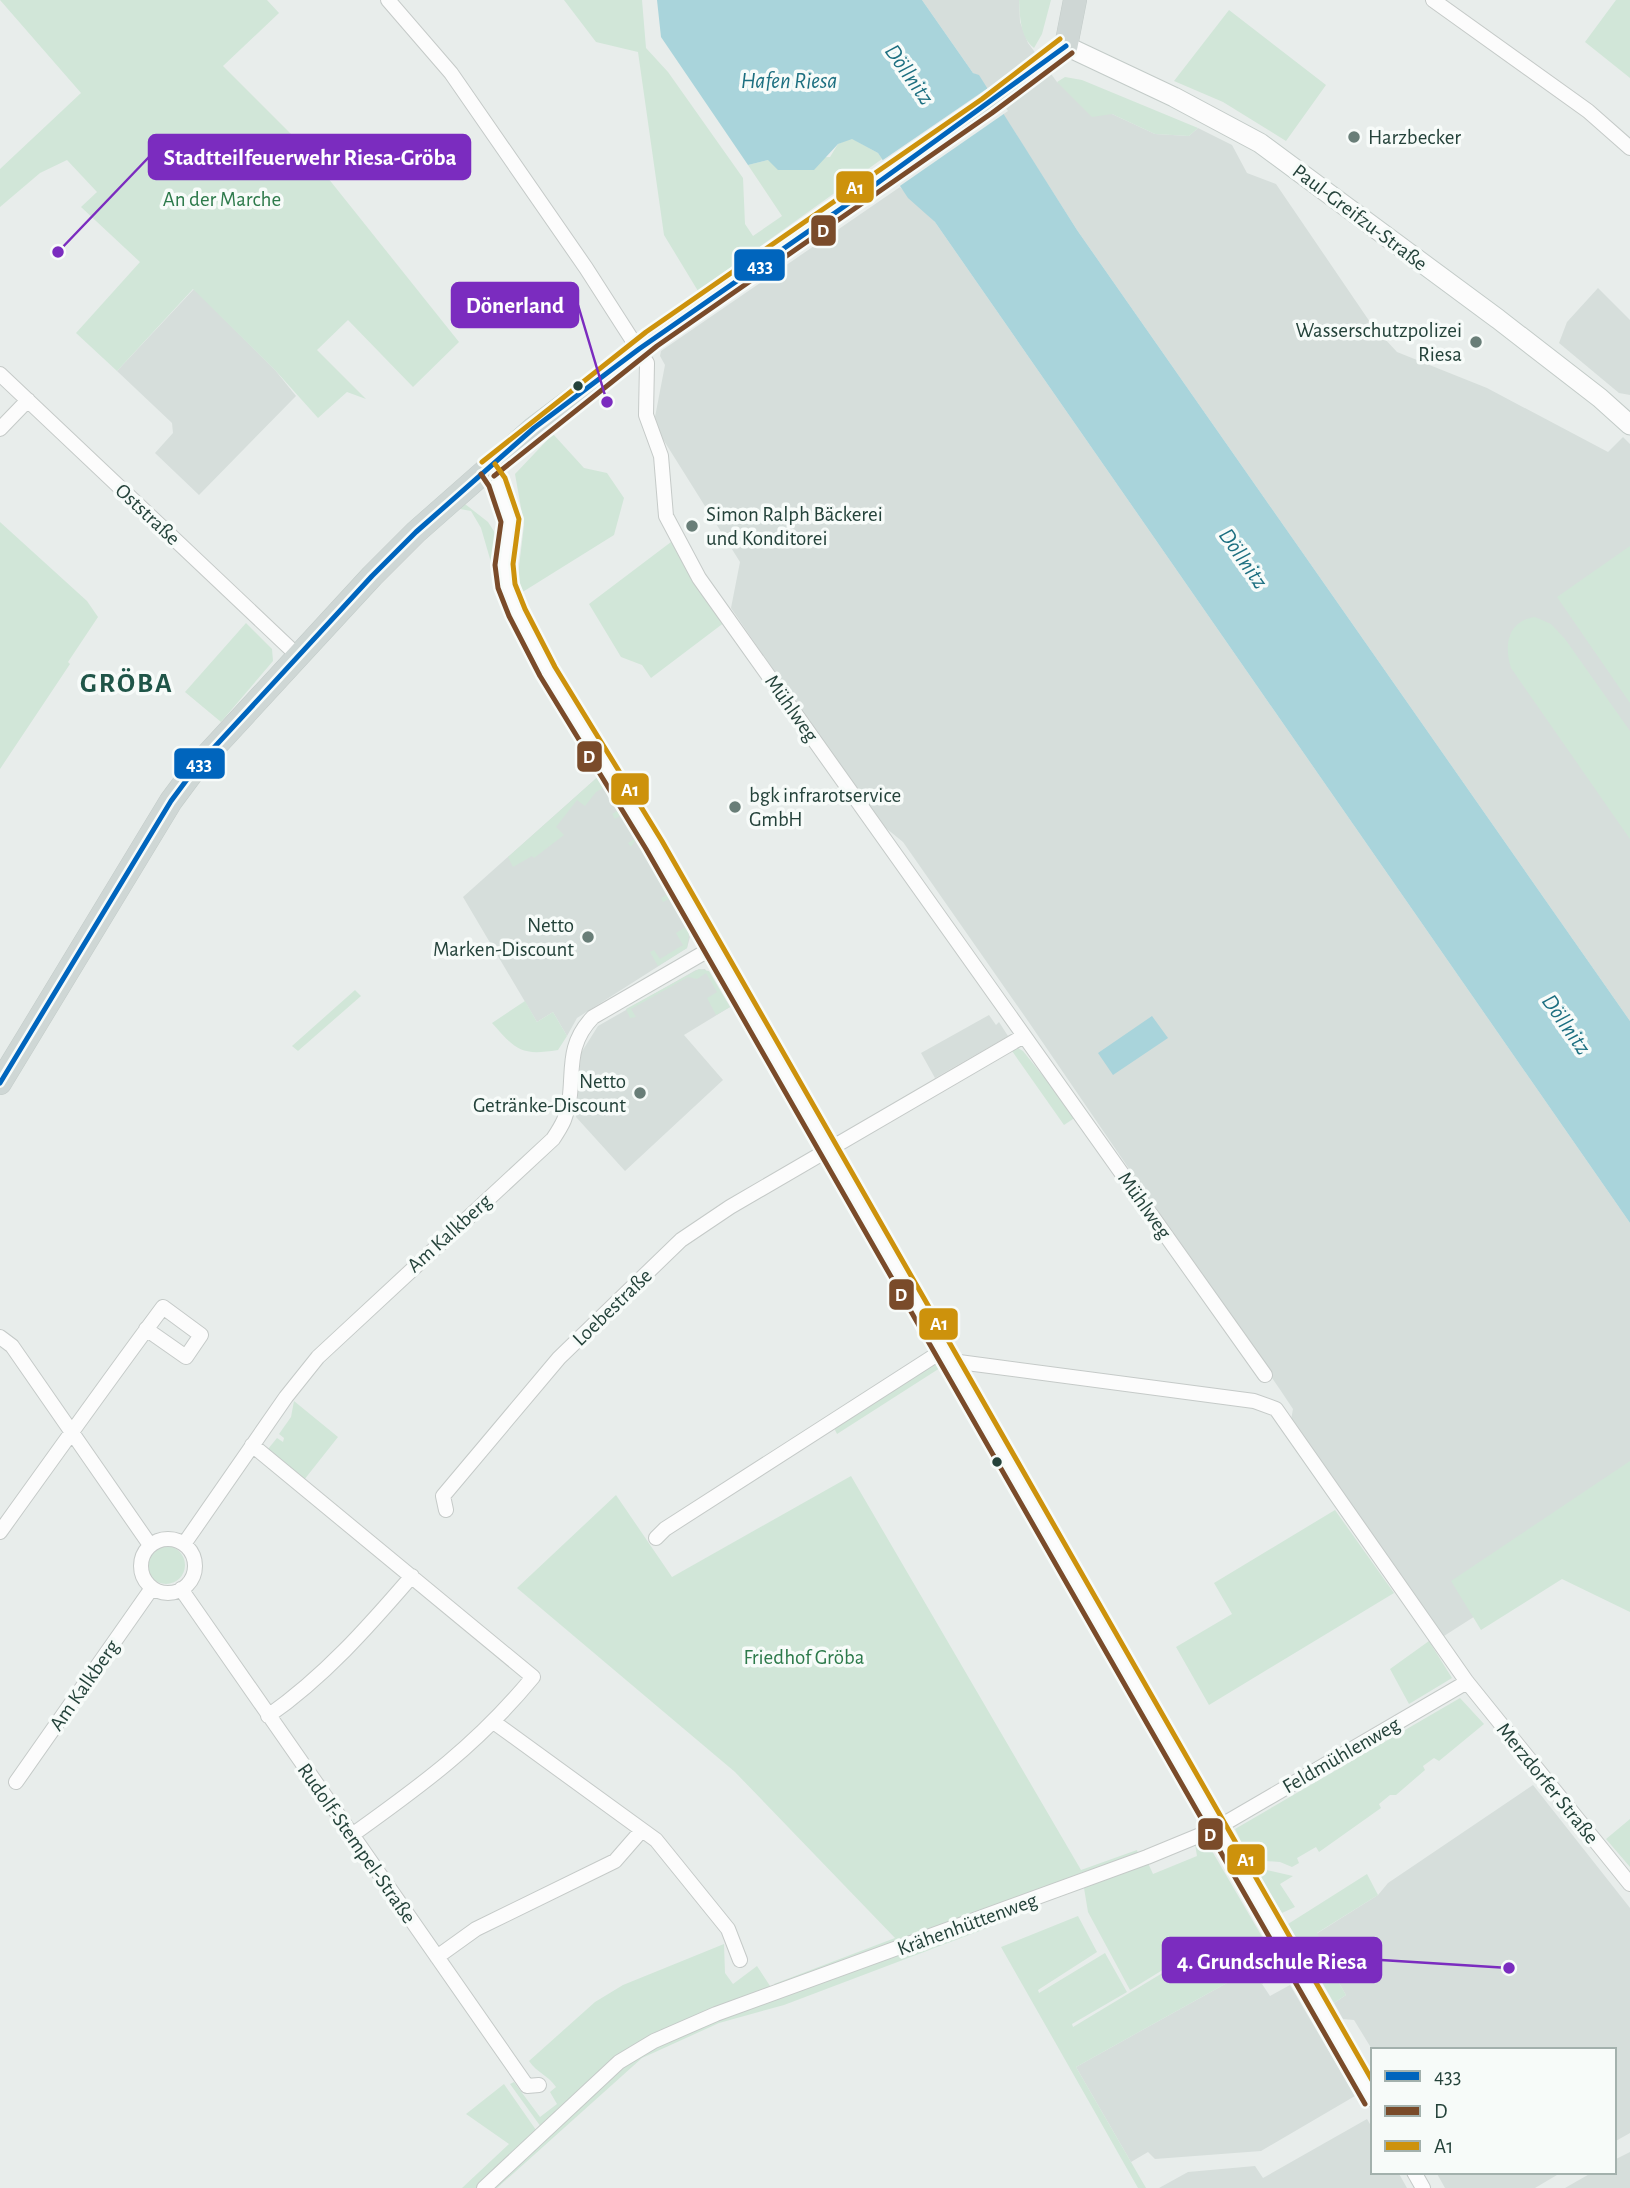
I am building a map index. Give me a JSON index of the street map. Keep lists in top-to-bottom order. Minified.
{"streets":{"main road":["Paul-Greifzu-Straße"],"street":["Oststraße","Mühlweg","Am Kalkberg","Loebestraße","Feldmühlenweg","Merzdorfer Straße","Rudolf-Stempel-Straße","Krähenhüttenweg"]},"crossings":[["Am Kalkberg","Rudolf-Stempel-Straße"],["Feldmühlenweg","Merzdorfer Straße"],["Feldmühlenweg","Krähenhüttenweg"]],"districts":["GRÖBA"],"water":["Döllnitz","Hafen Riesa"],"parks":["An der Marche","Friedhof Gröba"],"places":["Harzbecker","Stadtteilfeuerwehr Riesa-Gröba","Wasserschutzpolizei Riesa","Dönerland","Simon Ralph Bäckerei und Konditorei","bgk infrarotservice GmbH","Netto Marken-Discount","Netto Getränke-Discount","4. Grundschule Riesa"],"lines":["transit line A1","transit line 433","transit line D"],"legend":["433","D","A1"]}
